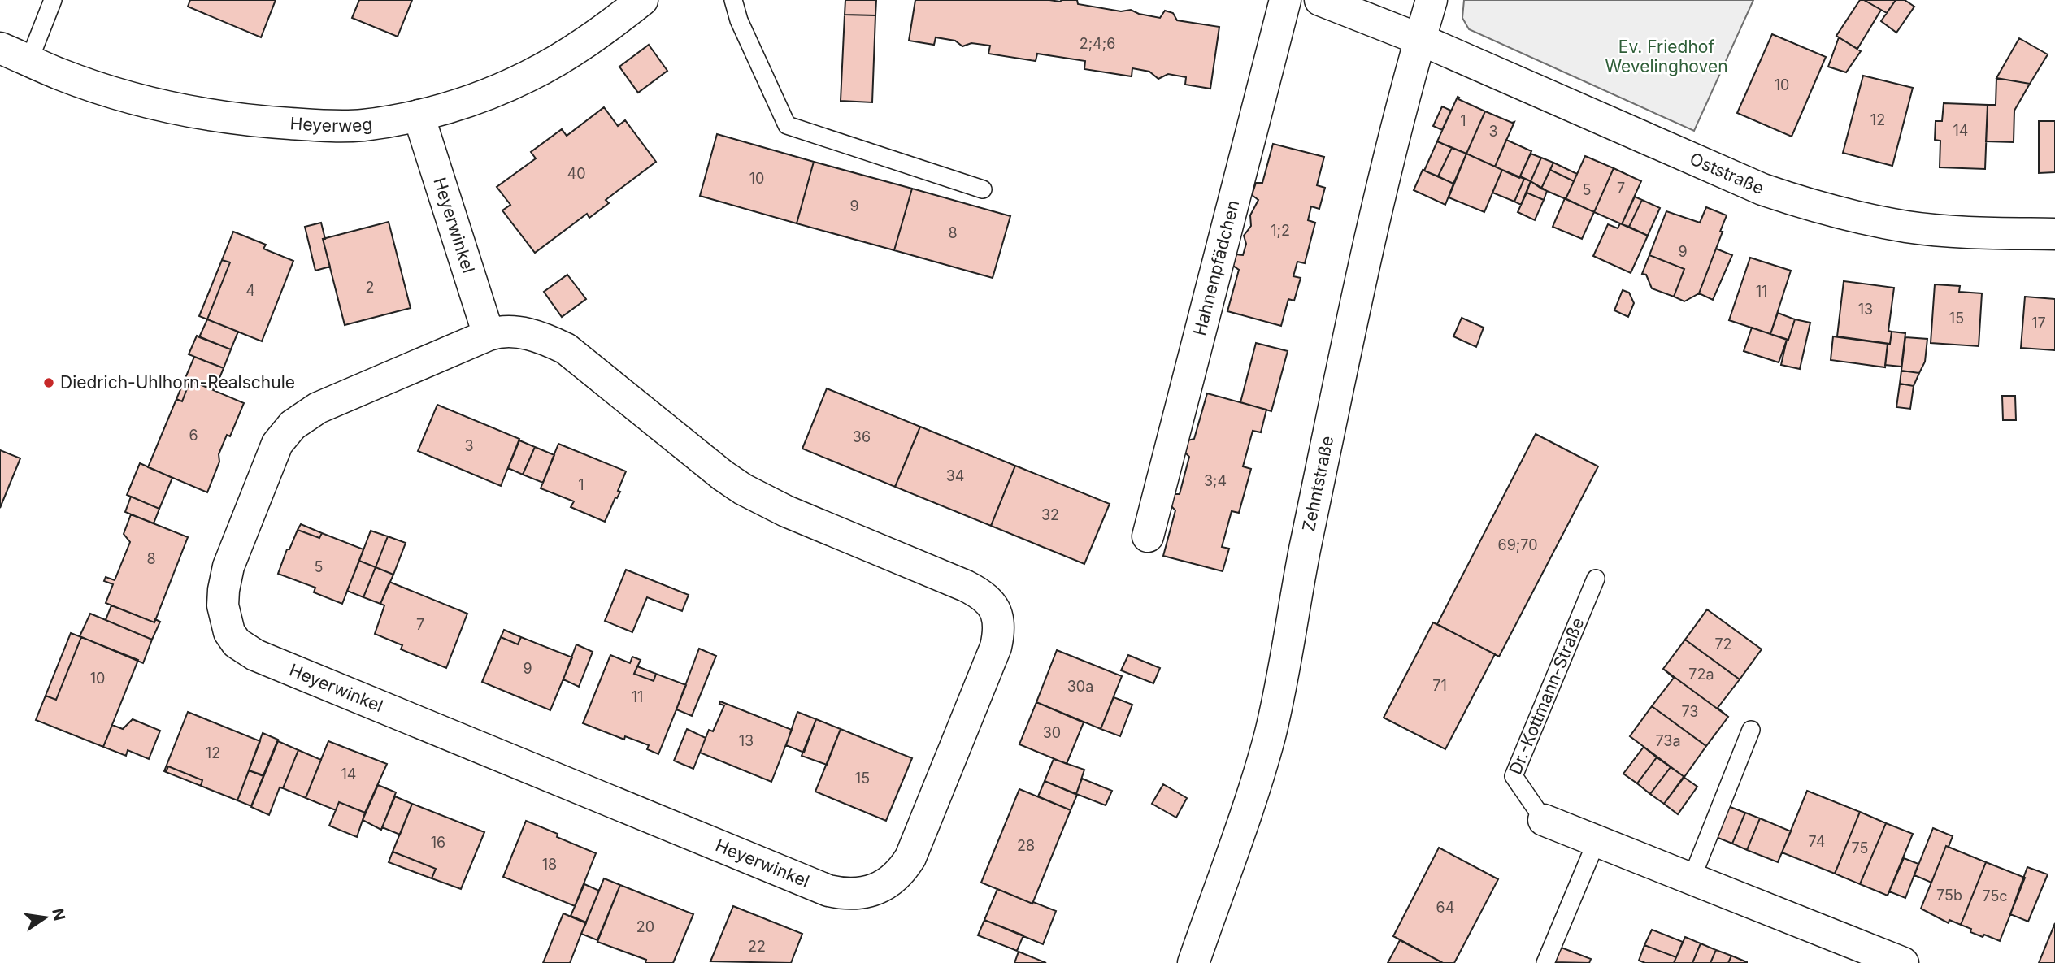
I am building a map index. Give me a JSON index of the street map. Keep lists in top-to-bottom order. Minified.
{"streets":{"street":["Heyerweg","Oststraße","Heyerwinkel","Hahnenpfädchen","Zehntstraße","Dr.-Kottmann-Straße"]},"crossings":[["Heyerweg","Heyerwinkel"],["Oststraße","Zehntstraße"]],"parks":["Ev. Friedhof Wevelinghoven"],"places":["Diedrich-Uhlhorn-Realschule"],"house_numbers":["2;4;6","10","12","1","14","3","40","10","7","5","9","1;2","8","9","2","4","11","13","15","17","6","36","3","34","3;4","1","32","69;70","8","5","7","72","9","72a","10","71","30a","11","73","30","13","73a","12","14","15","74","16","28","75","18","75b","75c","64","20","22"],"north":"right"}
